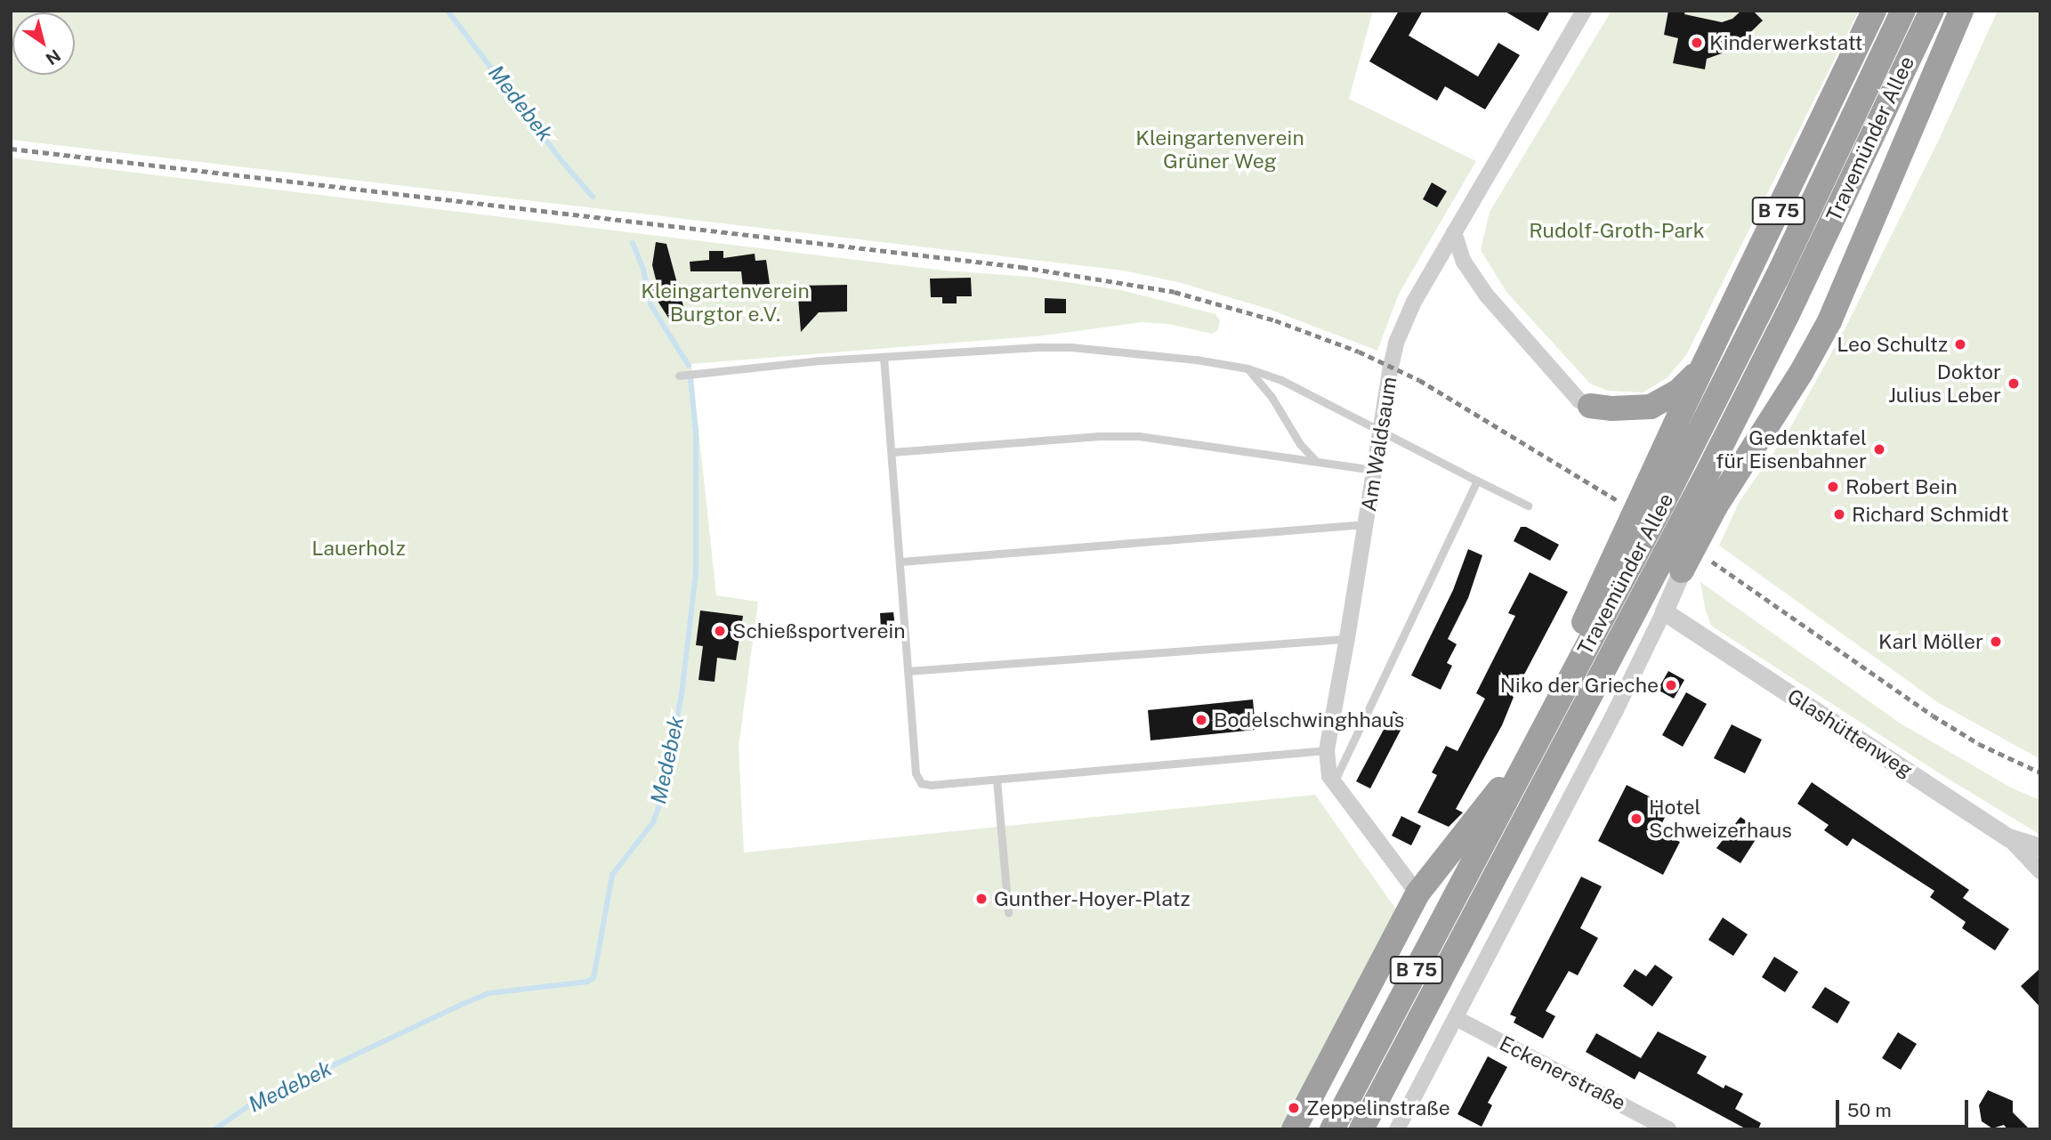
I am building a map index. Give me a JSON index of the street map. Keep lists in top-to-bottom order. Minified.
{"streets":{"highway":["Travemünder Allee","B 75"],"street":["Am Waldsaum","Glashüttenweg","Eckenerstraße"]},"crossings":[["Travemünder Allee","B 75"]],"water":["Medebek"],"parks":["Kleingartenverein Grüner Weg","Rudolf-Groth-Park","Kleingartenverein Burgtor e.V.","Lauerholz"],"places":["Kinderwerkstatt","Leo Schultz","Doktor Julius Leber","Gedenktafel für Eisenbahner","Robert Bein","Richard Schmidt","Schießsportverein","Karl Möller","Niko der Grieche","Bodelschwinghhaus","Hotel Schweizerhaus","Gunther-Hoyer-Platz","Zeppelinstraße"],"scale_bar":"50 m","north":"bottom right"}
